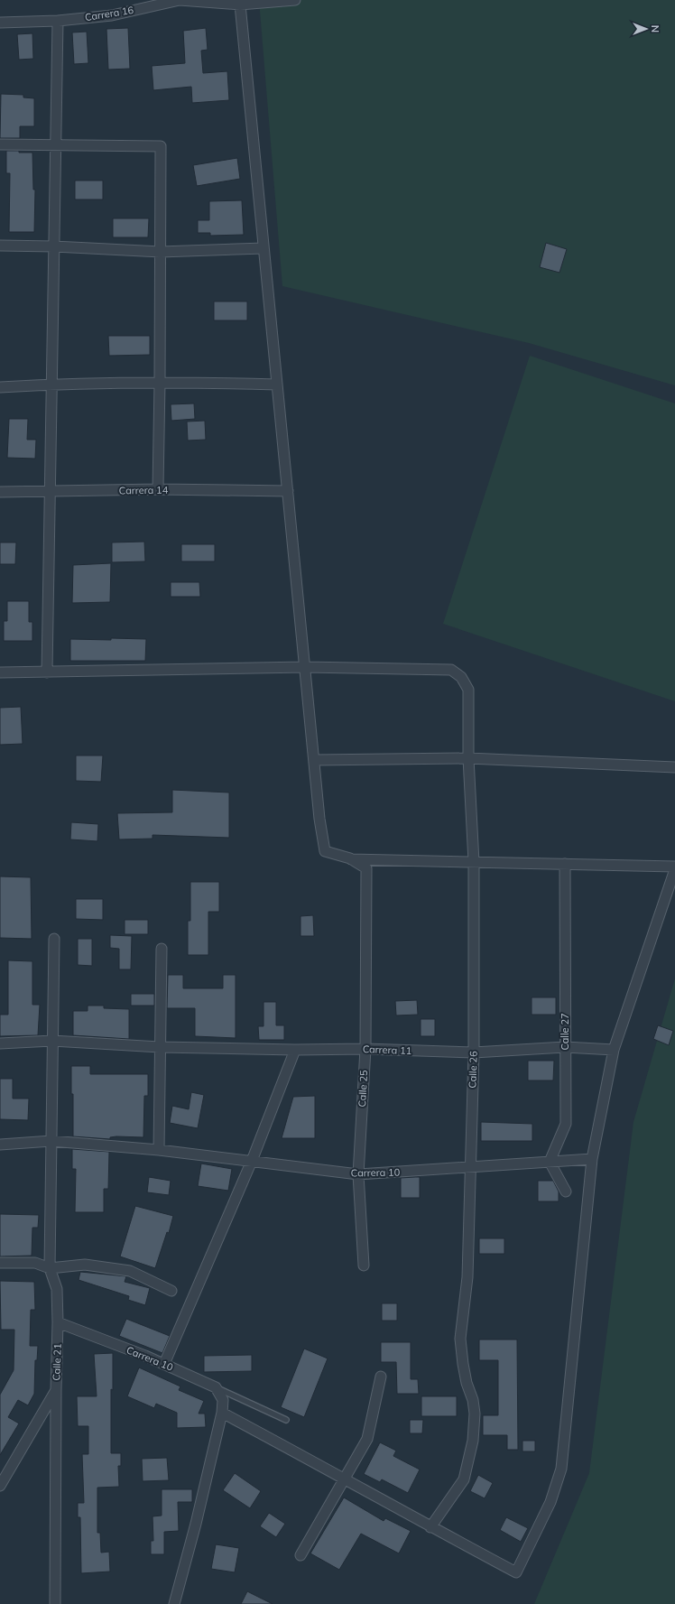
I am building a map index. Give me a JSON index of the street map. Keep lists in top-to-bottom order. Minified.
{"streets":{"street":["Carrera 16","Carrera 14","Calle 27","Carrera 11","Calle 26","Calle 25","Carrera 10","Calle 21"]},"crossings":[["Calle 27","Carrera 11"],["Calle 27","Carrera 10"],["Carrera 11","Calle 26"],["Carrera 11","Calle 25"],["Carrera 11","Calle 21"],["Calle 26","Carrera 10"],["Calle 25","Carrera 10"],["Carrera 10","Calle 21"]],"north":"right"}
